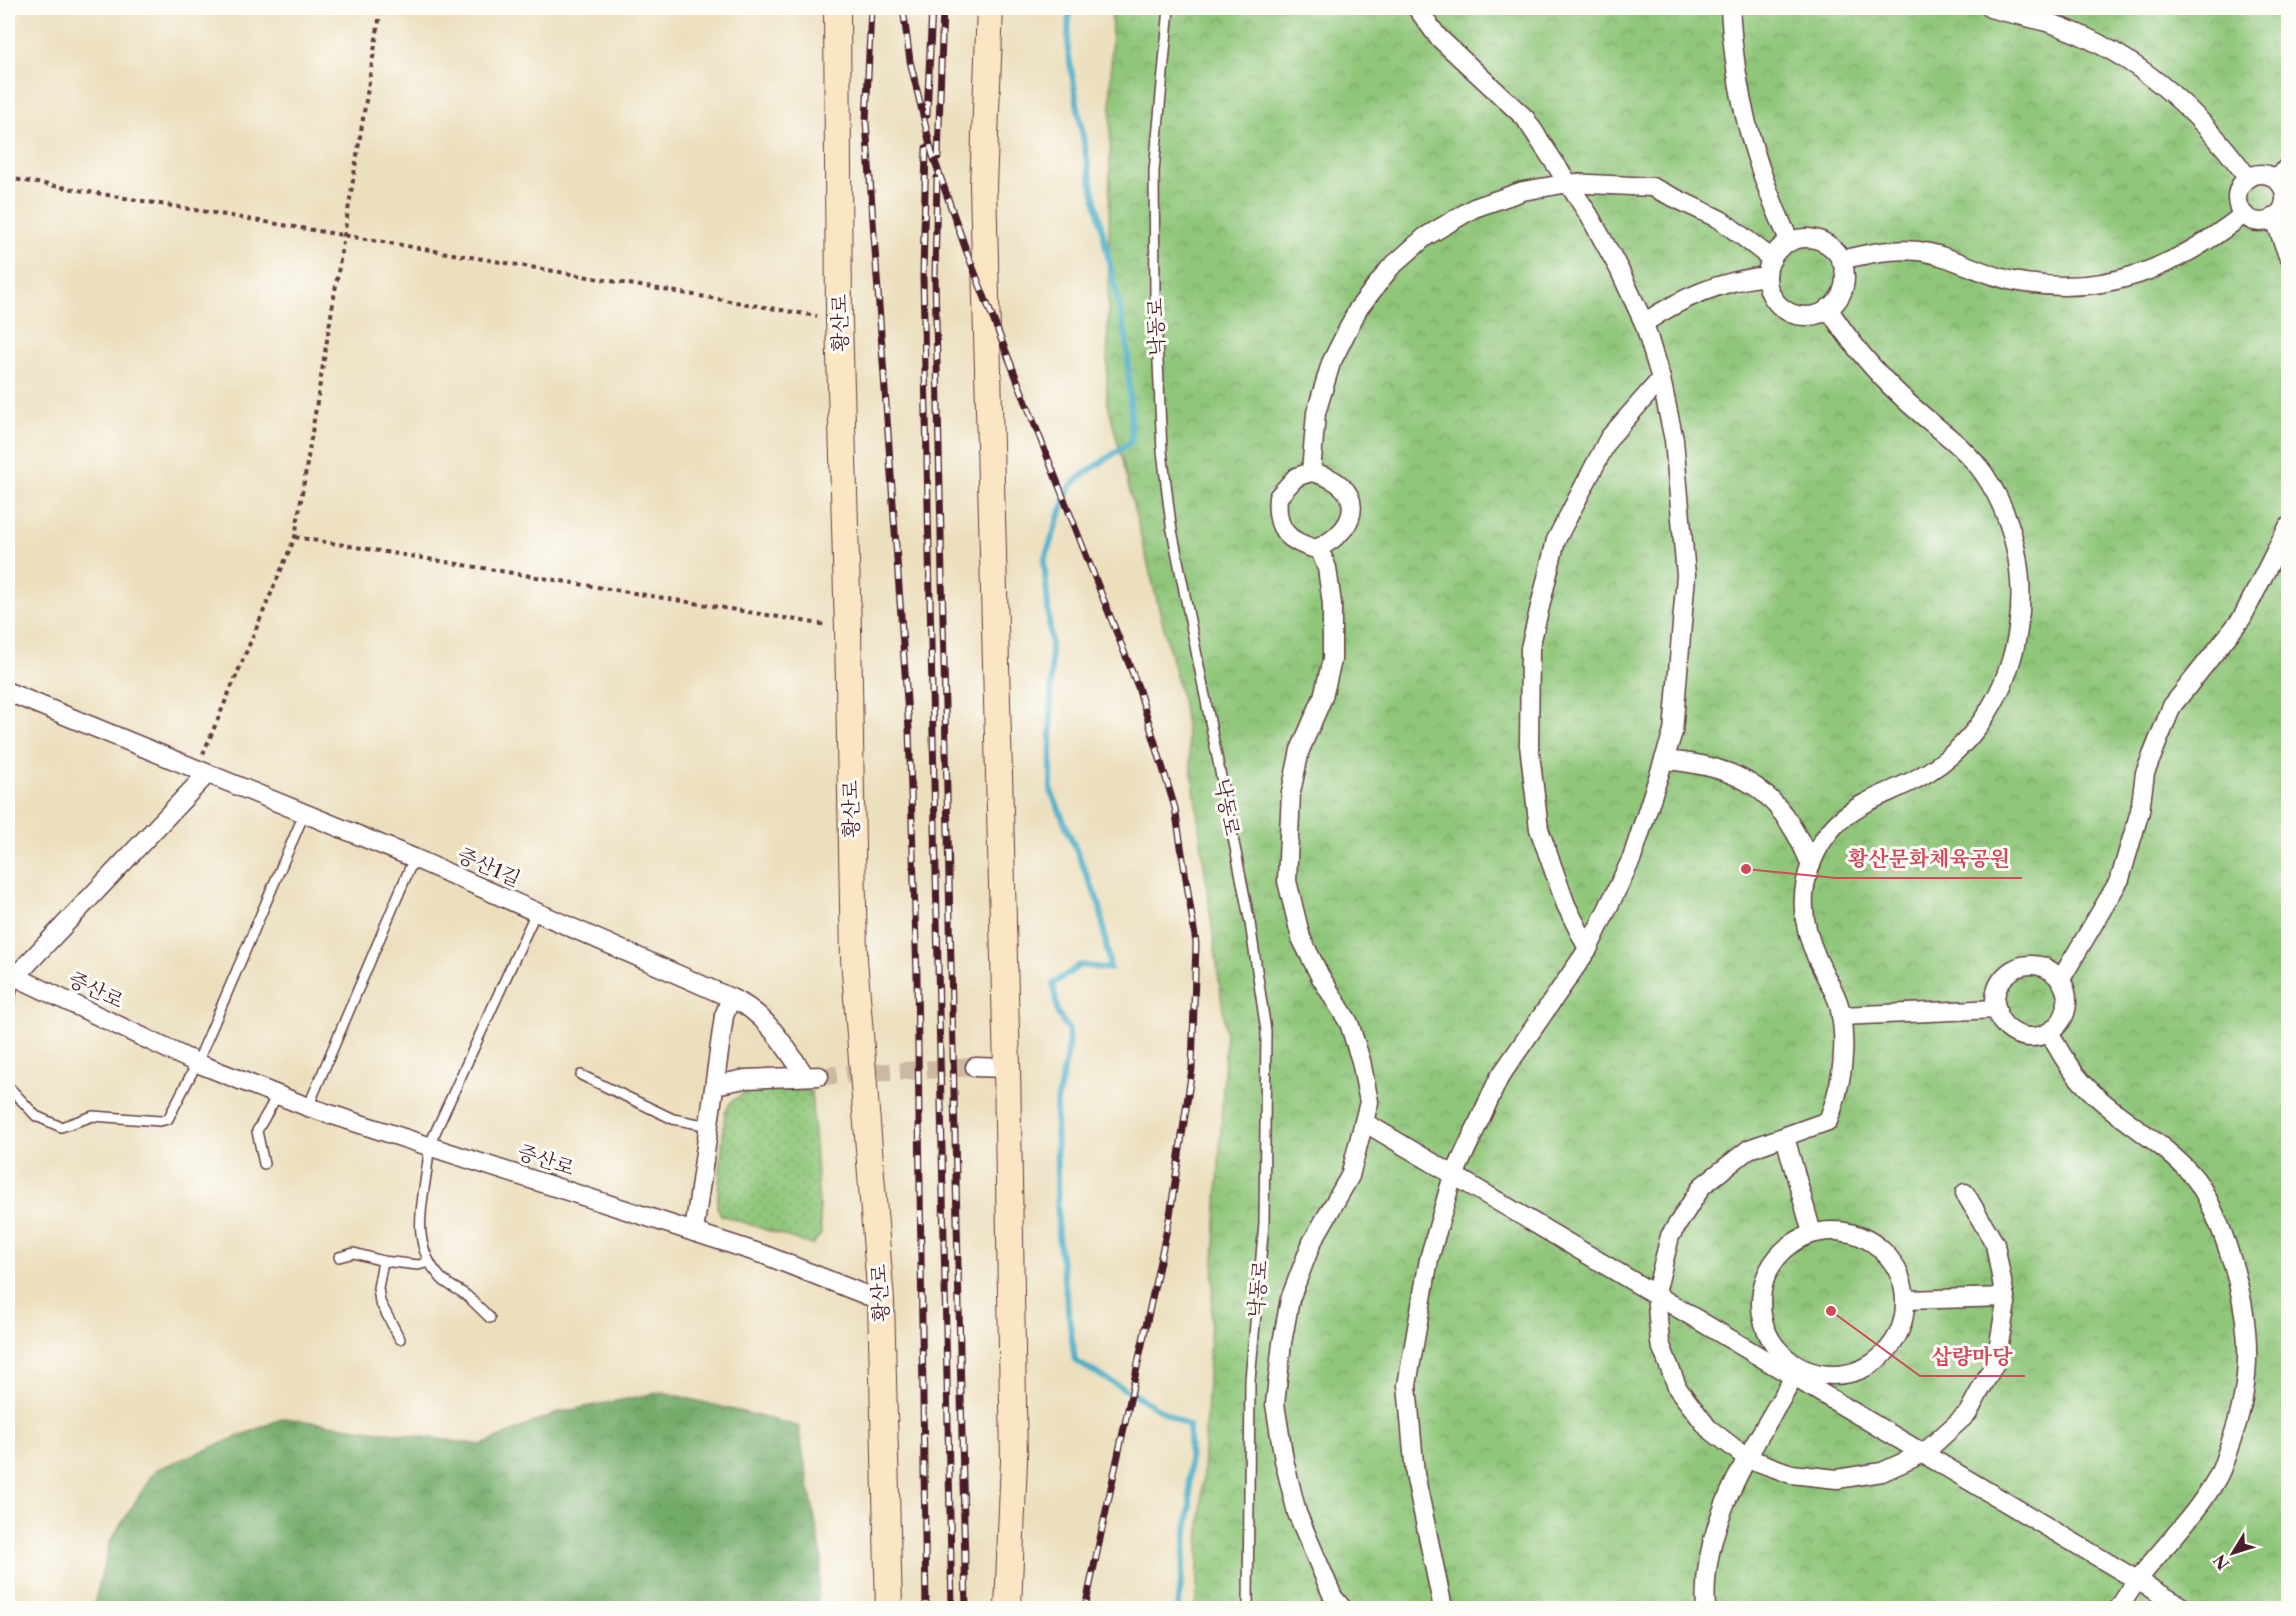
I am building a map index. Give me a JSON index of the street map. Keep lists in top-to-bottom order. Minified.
{"streets":{"main road":["황산로"],"street":["증산1길","증산로"],"lane":["낙동로"]},"crossings":[["황산로","증산로"]],"places":["황산문화체육공원","삽량마당"],"north":"bottom left"}
